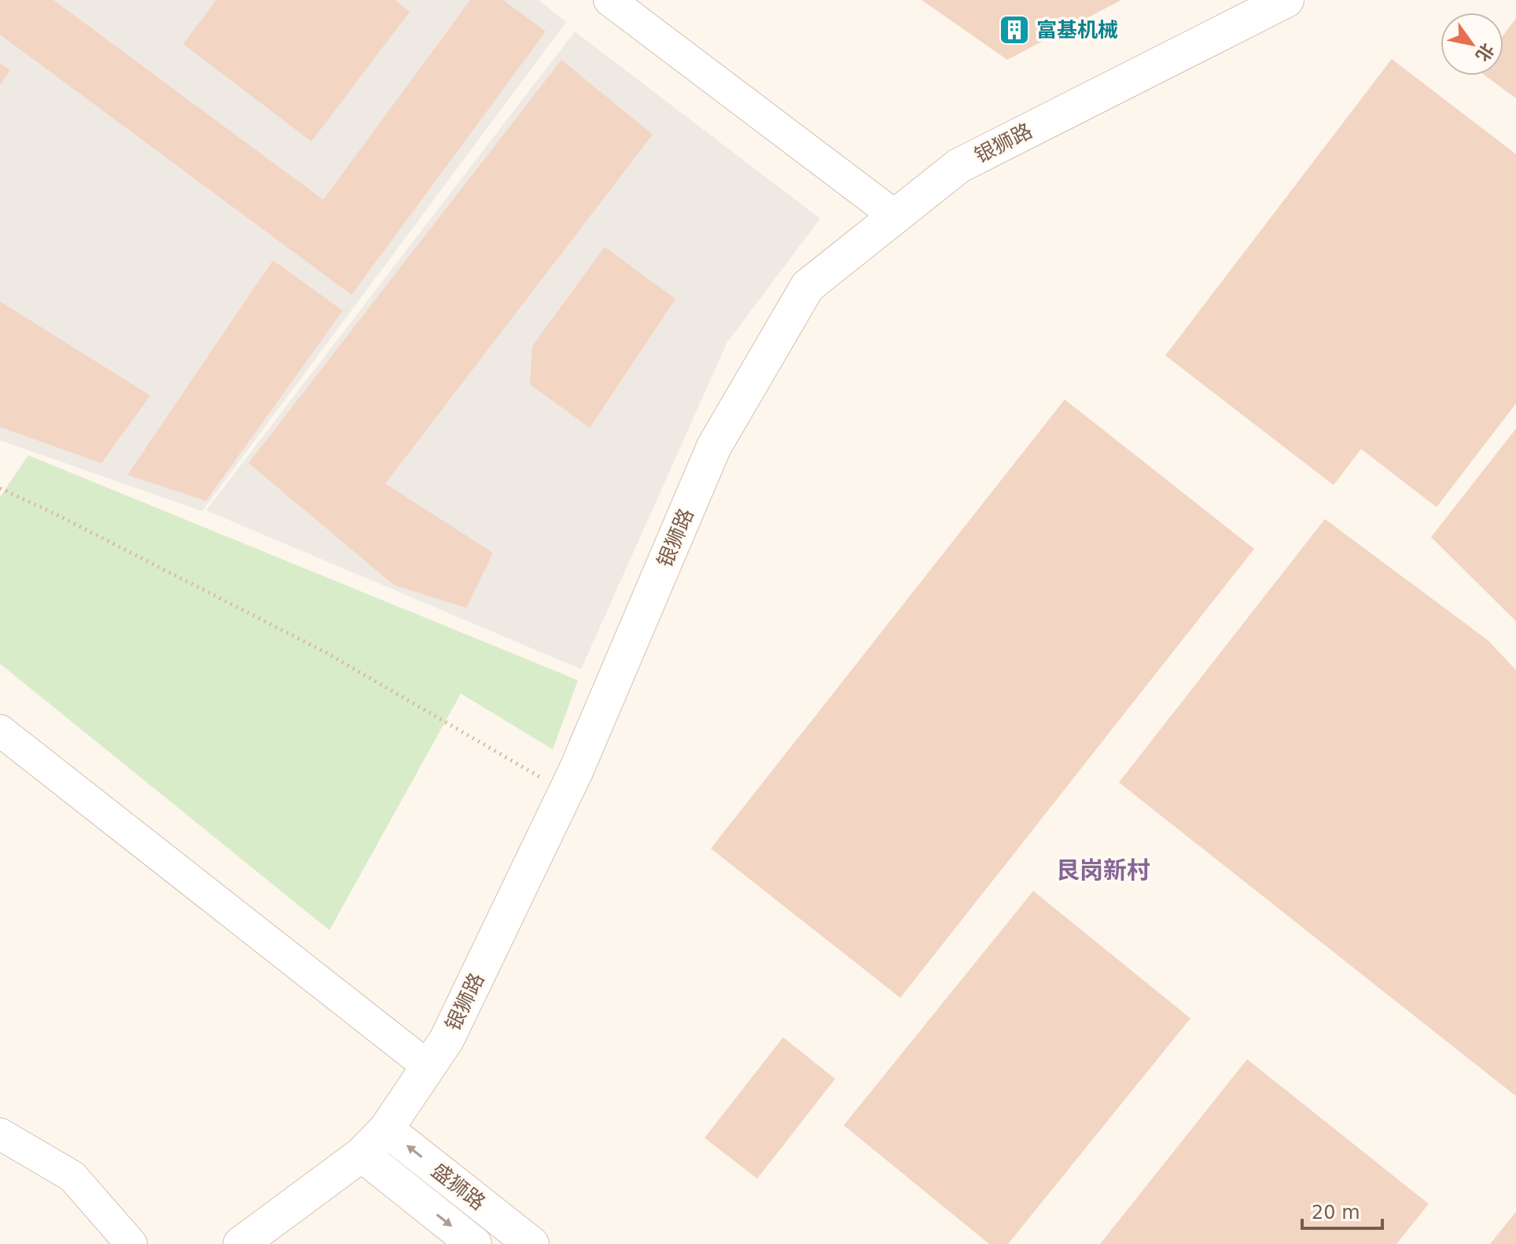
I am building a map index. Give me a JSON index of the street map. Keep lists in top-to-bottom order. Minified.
{"streets":{"main road":["银狮路","盛狮路"]},"crossings":[["银狮路","盛狮路"]],"districts":["艮岗新村"],"places":{"building":["富基机械"]},"scale_bar":"20 m","north":"bottom right"}
